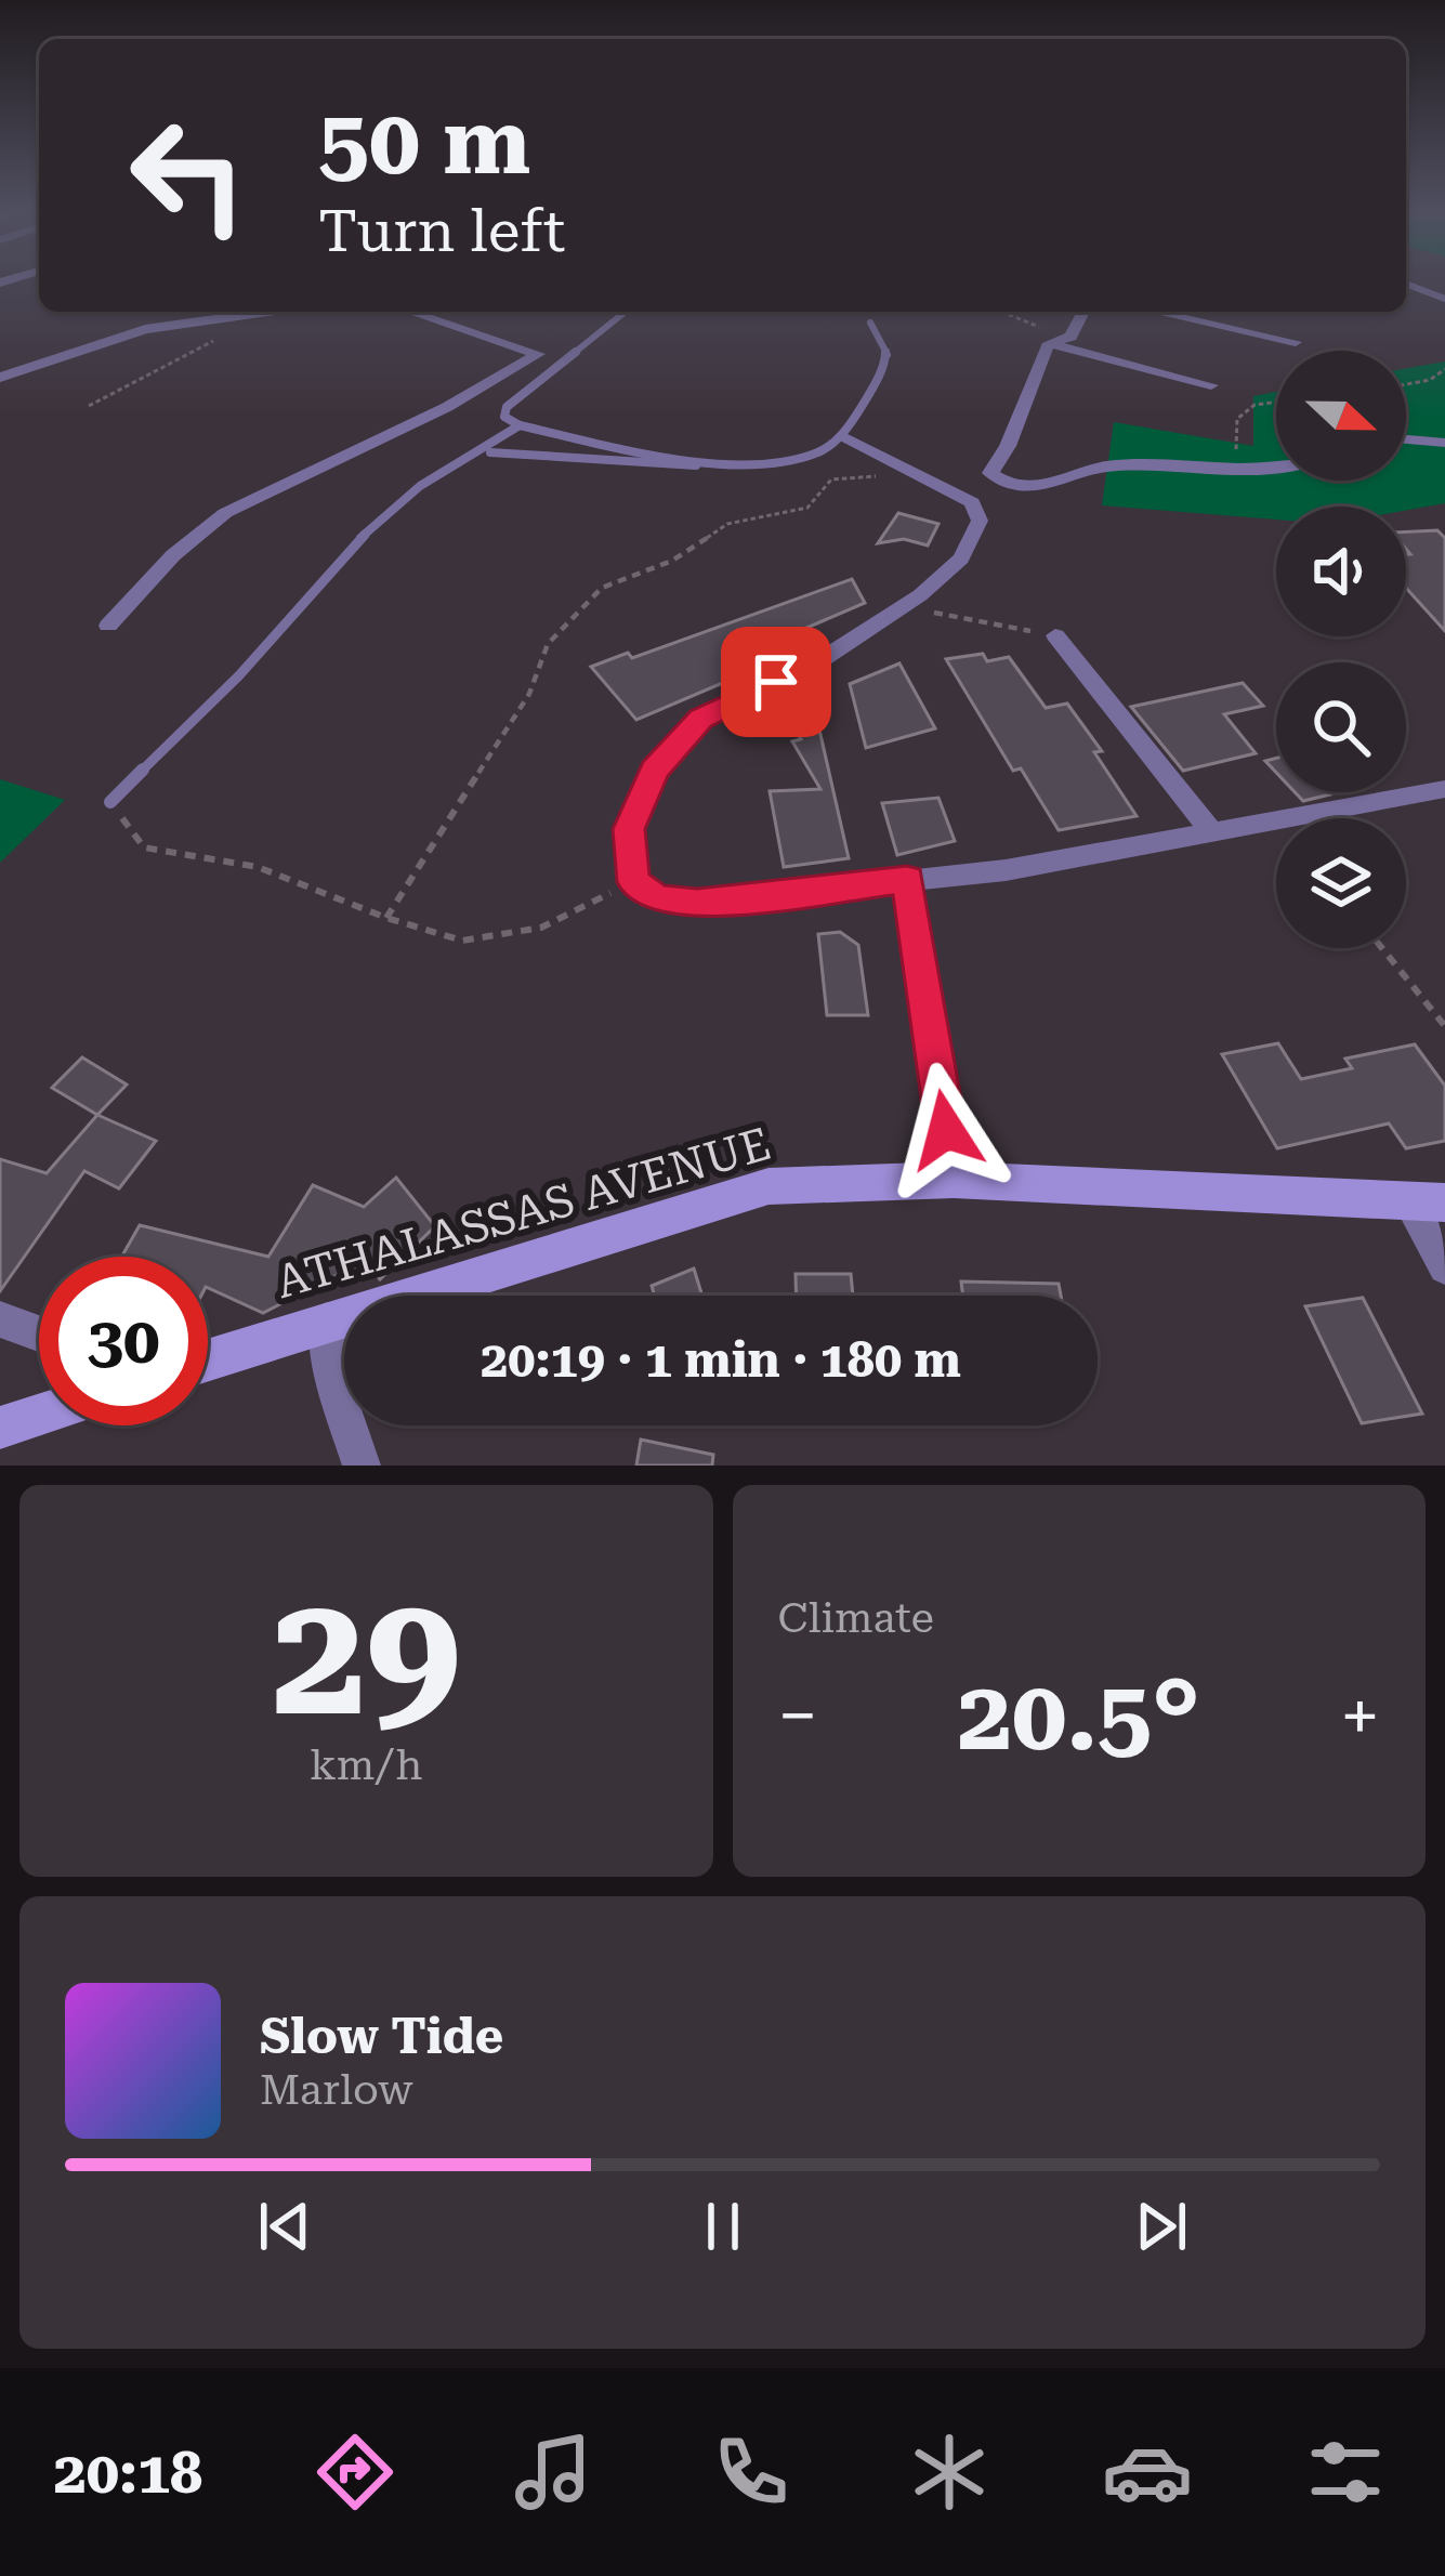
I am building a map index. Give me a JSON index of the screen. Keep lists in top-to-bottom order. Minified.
{"streets":{"main road":["ATHALASSAS AVENUE"]},"north":"right","page":{"turn":["50 m","Turn left"],"limit":"30","trip":"20:19 · 1 min · 180 m","tile":[["29","km/h"],"Climate"],"heat":["−","20.5°","+"],"song":["Slow Tide","Marlow"],"tabs":"20:18"}}
